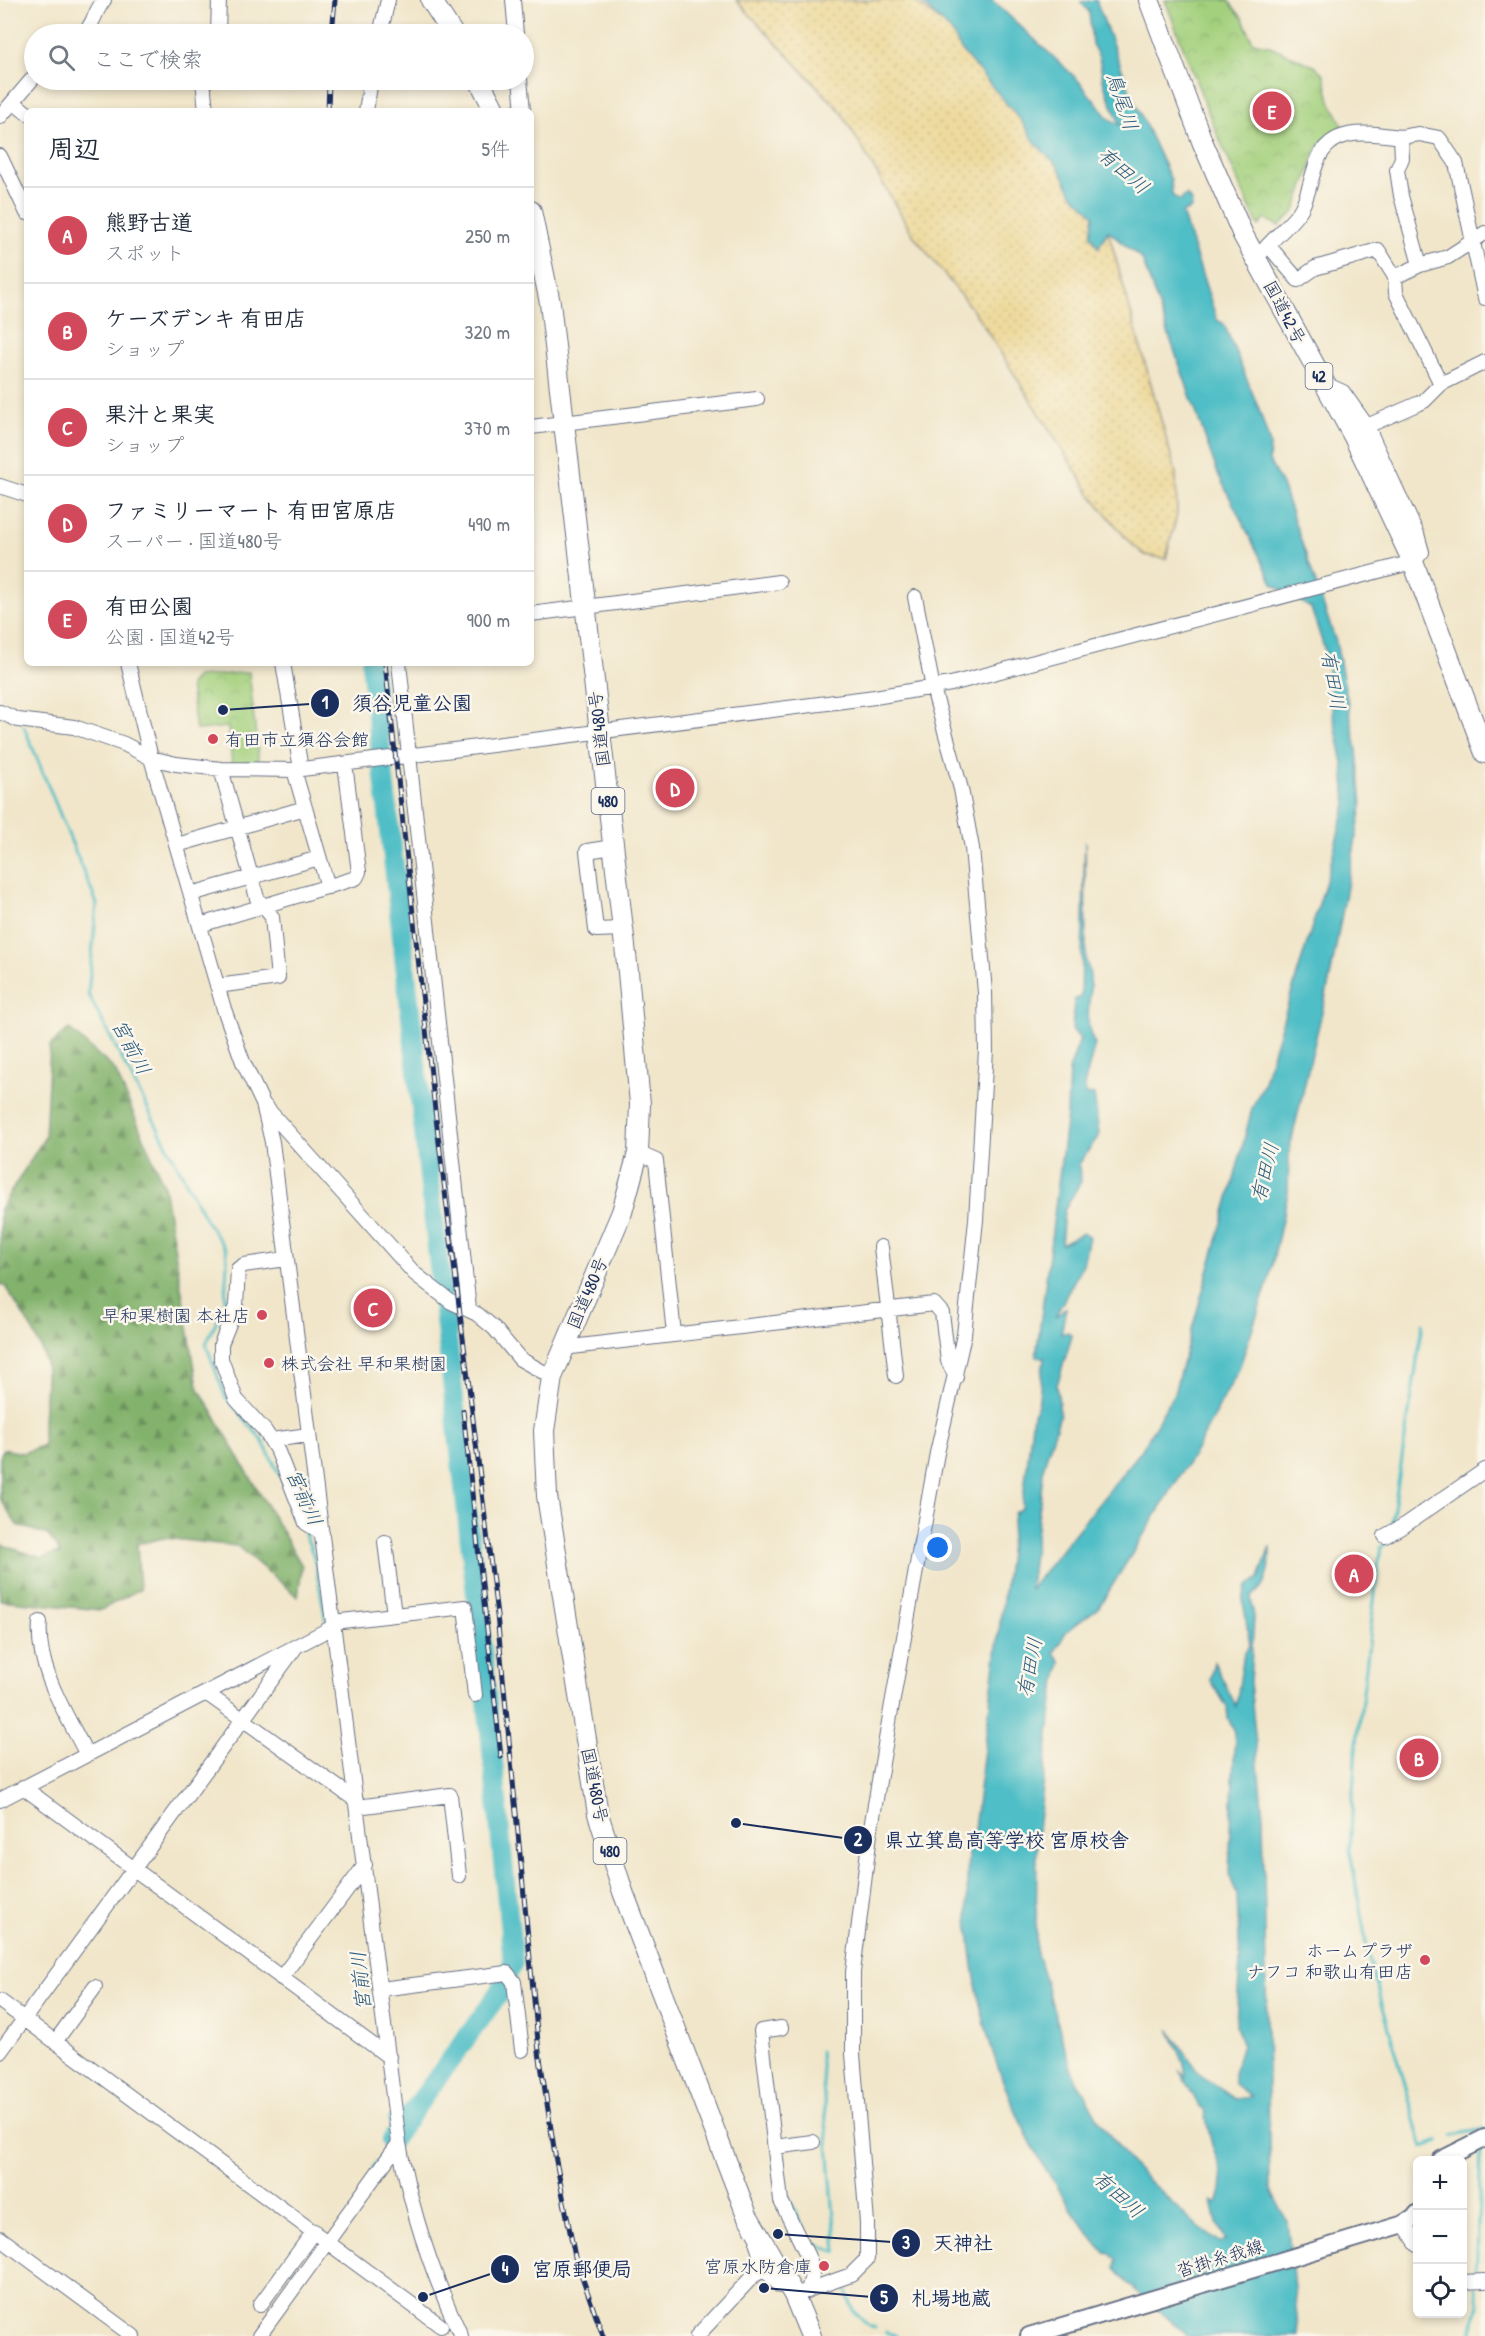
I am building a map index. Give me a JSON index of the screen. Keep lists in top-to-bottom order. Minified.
{"streets":{"highway":["国道42号","42","国道480号","480"],"main road":["沓掛糸我線"]},"water":["鳥尾川","有田川","宮前川"],"places":["須谷児童公園","有田市立須谷会館","早和果樹園 本社店","株式会社 早和果樹園","県立箕島高等学校 宮原校舎","ホームプラザ ナフコ 和歌山有田店","天神社","宮原水防倉庫","札場地蔵","宮原郵便局"],"page":{"search":"ここで検索","pins":["E","D","C","A","B"],"heading":["周辺","5件"],"list":[{"mark":"A","name":"熊野古道","note":"スポット","value":"250 m"},{"mark":"B","name":"ケーズデンキ 有田店","note":"ショップ","value":"320 m"},{"mark":"C","name":"果汁と果実","note":"ショップ","value":"370 m"},{"mark":"D","name":"ファミリーマート 有田宮原店","note":"スーパー · 国道480号","value":"490 m"},{"mark":"E","name":"有田公園","note":"公園 · 国道42号","value":"900 m"}],"map_buttons":["+","−"]}}
